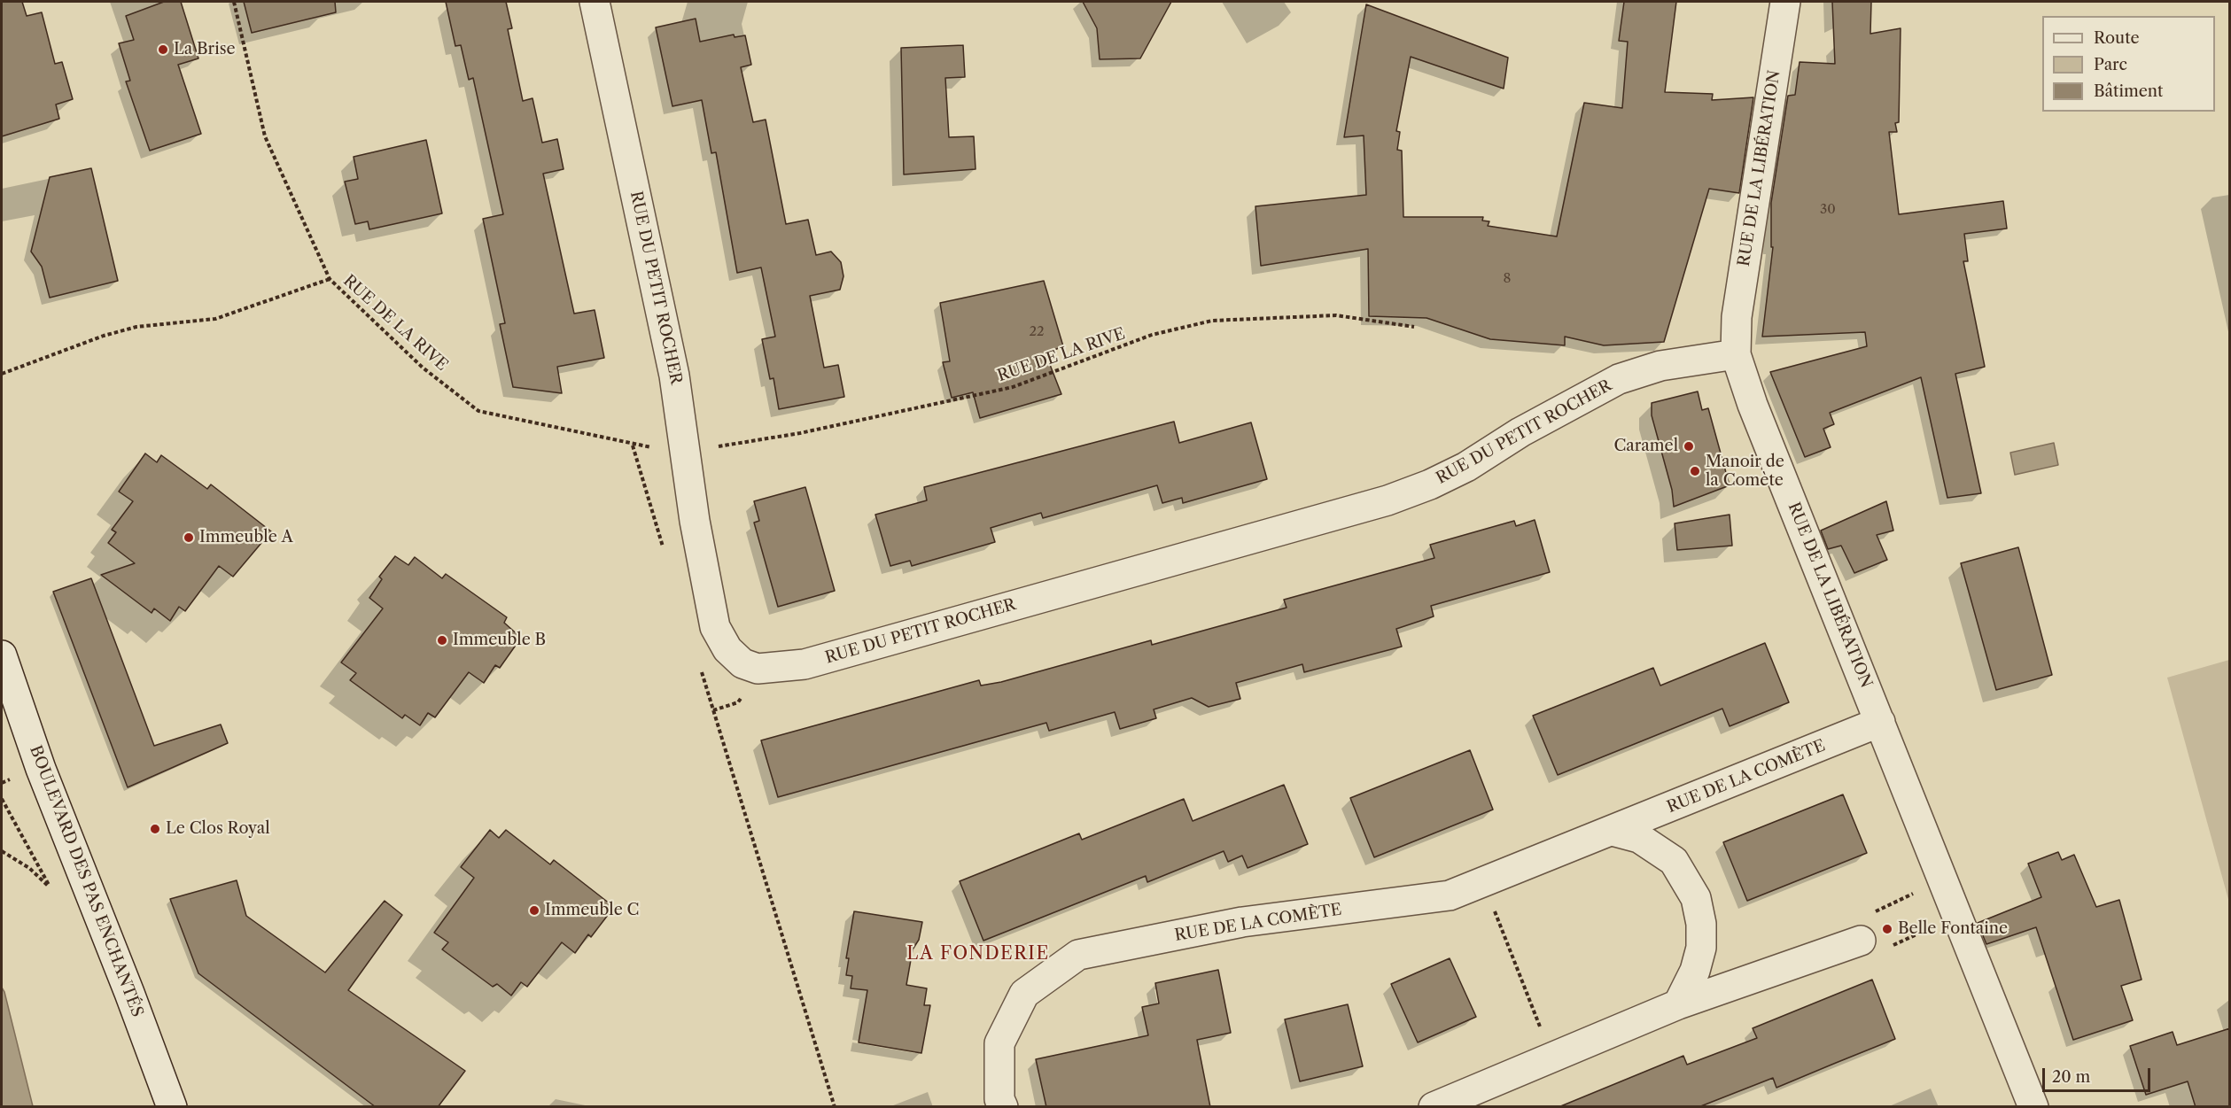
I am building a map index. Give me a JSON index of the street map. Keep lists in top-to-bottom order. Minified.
{"streets":{"street":["RUE DE LA LIBÉRATION","RUE DU PETIT ROCHER","RUE DE LA COMÈTE","BOULEVARD DES PAS ENCHANTÉS"],"path":["RUE DE LA RIVE"]},"crossings":[["RUE DE LA LIBÉRATION","RUE DU PETIT ROCHER"],["RUE DE LA LIBÉRATION","RUE DE LA COMÈTE"],["RUE DU PETIT ROCHER","RUE DE LA RIVE"]],"districts":["LA FONDERIE"],"places":["La Brise","Caramel","Manoir de la Comète","Immeuble A","Immeuble B","Le Clos Royal","Immeuble C","Belle Fontaine"],"house_numbers":["30","8","22"],"legend":["Route","Parc","Bâtiment"],"scale_bar":"20 m"}
